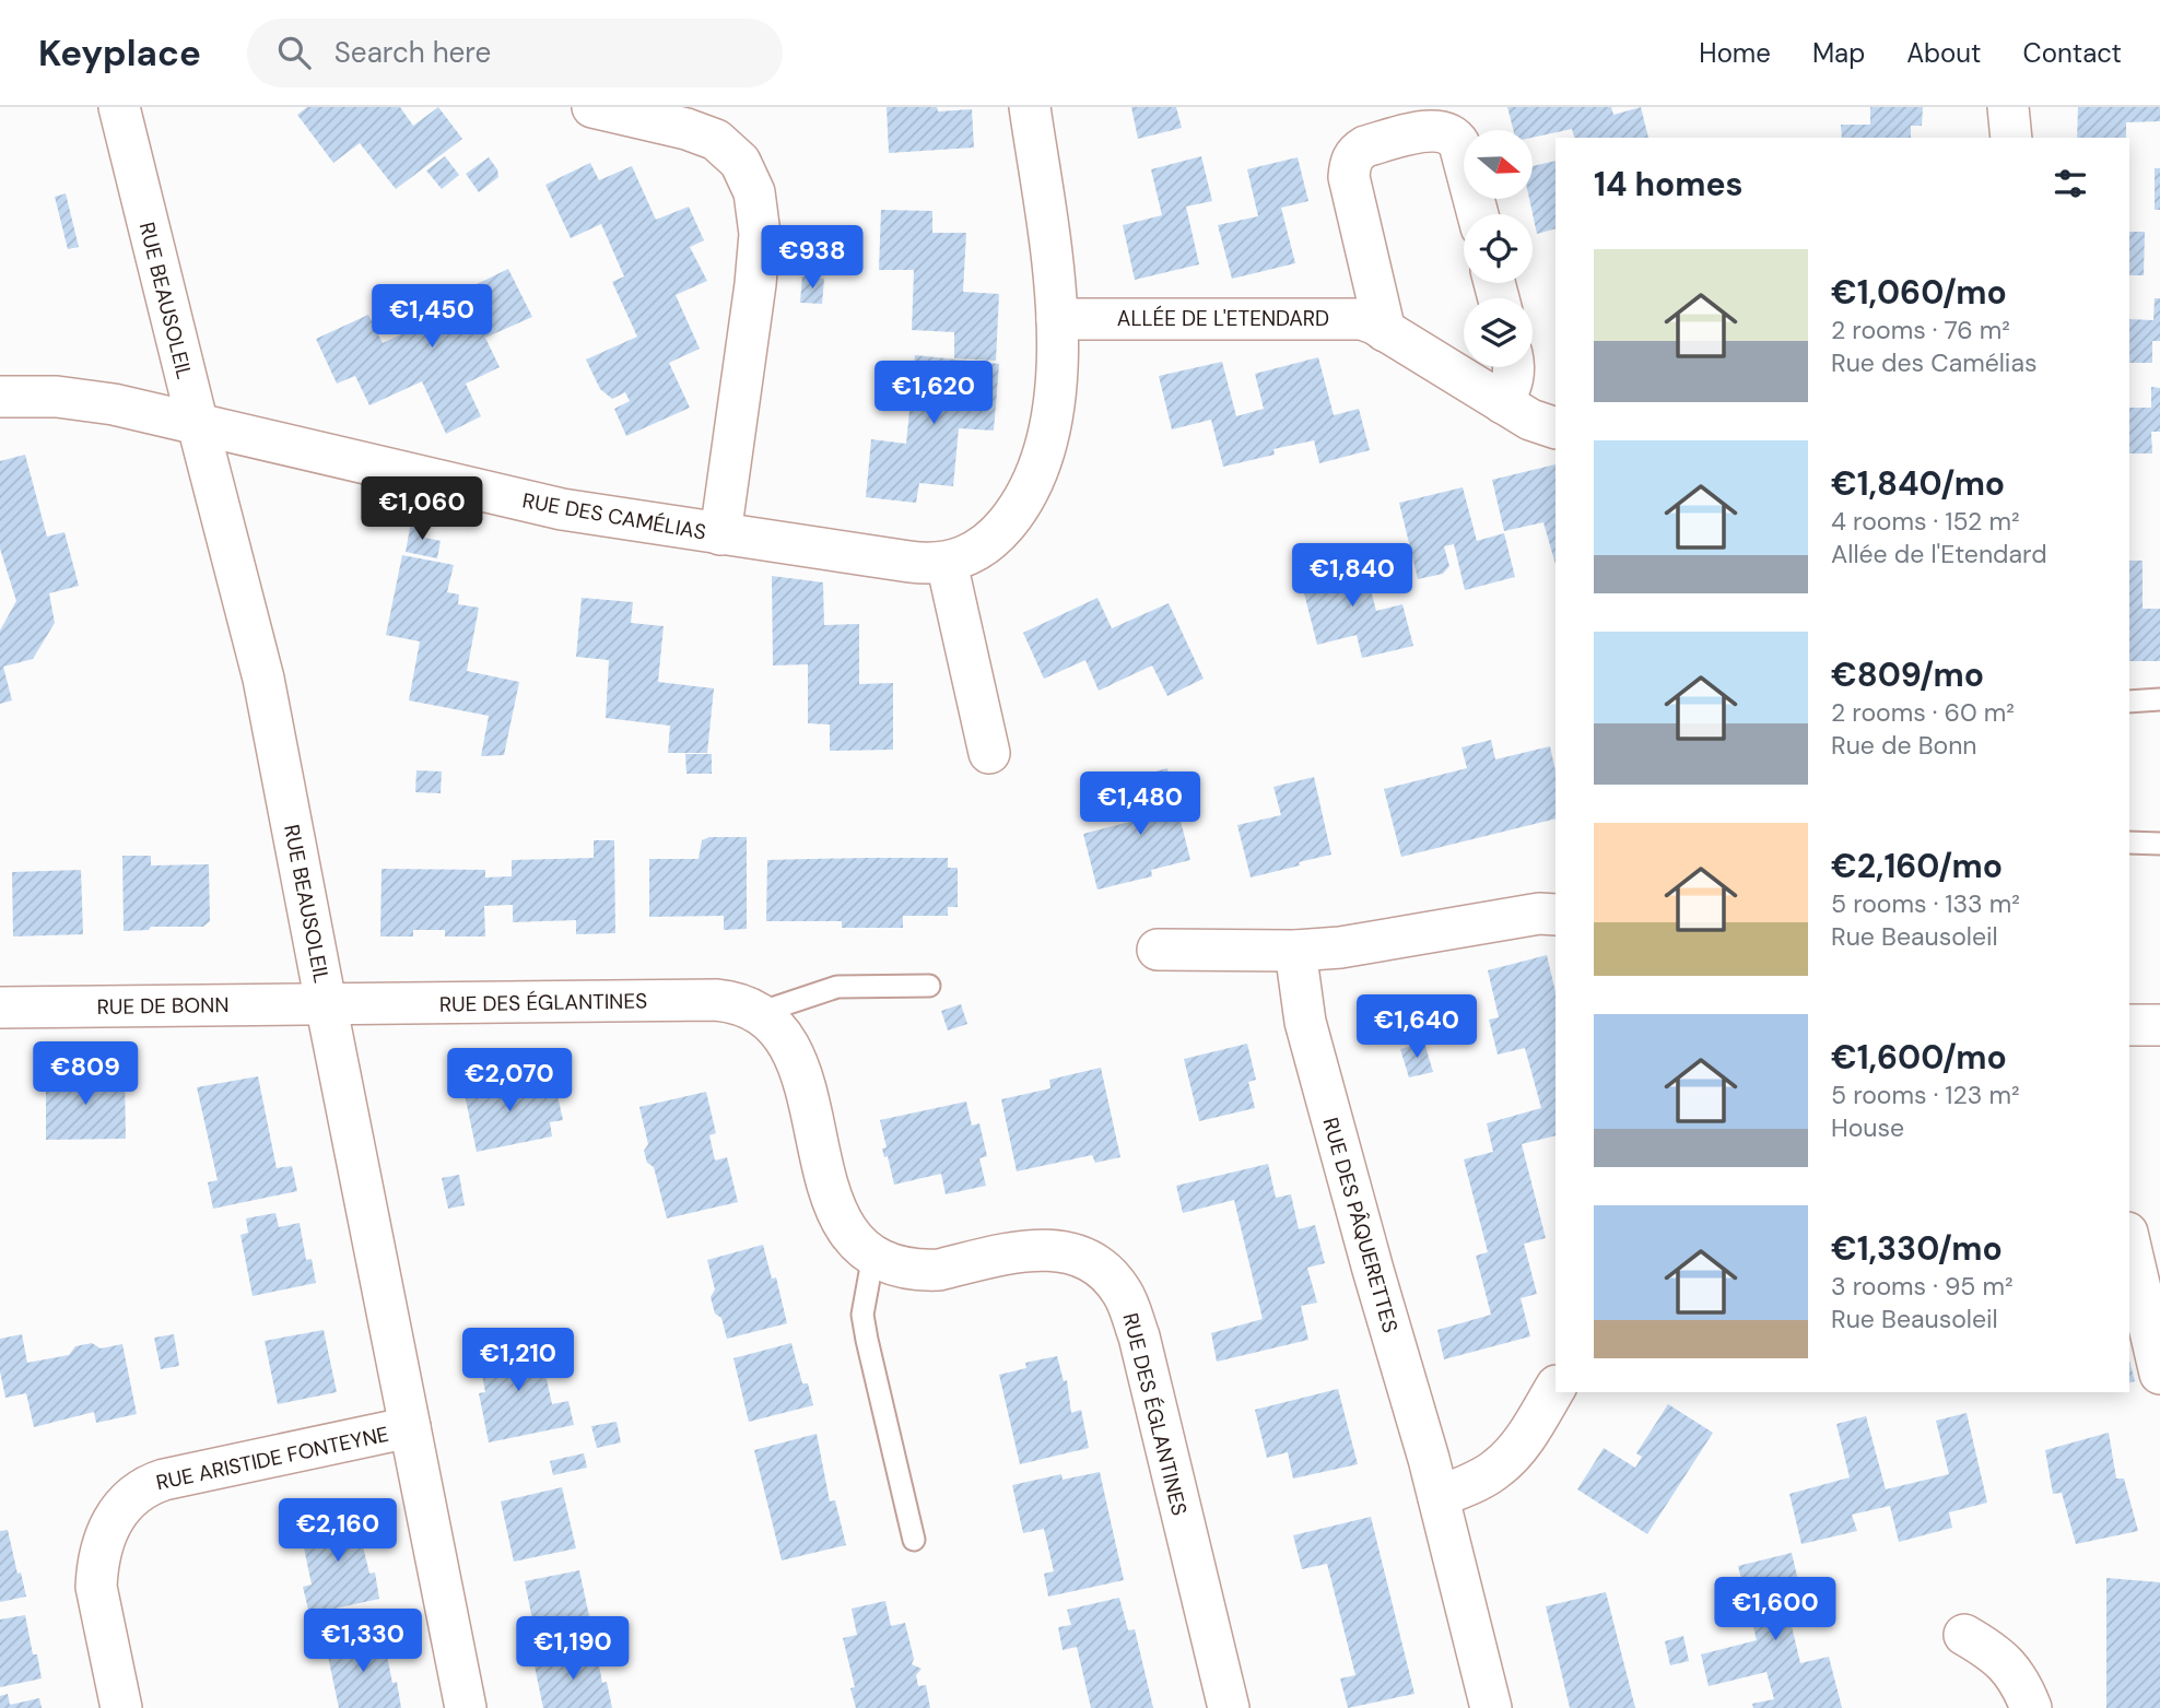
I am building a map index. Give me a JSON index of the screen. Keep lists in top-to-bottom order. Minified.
{"streets":{"street":["RUE BEAUSOLEIL","ALLÉE DE L'ETENDARD","RUE DES CAMÉLIAS","RUE DES ÉGLANTINES","RUE DE BONN","RUE DES PÂQUERETTES","RUE ARISTIDE FONTEYNE"]},"crossings":[["RUE BEAUSOLEIL","RUE DES CAMÉLIAS"],["RUE BEAUSOLEIL","RUE DES ÉGLANTINES"],["RUE BEAUSOLEIL","RUE DE BONN"],["RUE BEAUSOLEIL","RUE ARISTIDE FONTEYNE"],["RUE DES ÉGLANTINES","RUE DE BONN"]],"north":"right","page":{"header":"Keyplace","search":"Search here","nav":["Home","Map","About","Contact"],"heading":"14 homes","price":["€938","€1,450","€1,620","€1,060","€1,840","€1,480","€1,640","€809","€2,070","€1,210","€2,160","€1,600","€1,330","€1,190"],"list":[{"name":"€1,060/mo","note":"2 rooms · 76 m² · Rue des Camélias"},{"name":"€1,840/mo","note":"4 rooms · 152 m² · Allée de l'Etendard"},{"name":"€809/mo","note":"2 rooms · 60 m² · Rue de Bonn"},{"name":"€2,160/mo","note":"5 rooms · 133 m² · Rue Beausoleil"},{"name":"€1,600/mo","note":"5 rooms · 123 m² · House"},{"name":"€1,330/mo","note":"3 rooms · 95 m² · Rue Beausoleil"}]}}
